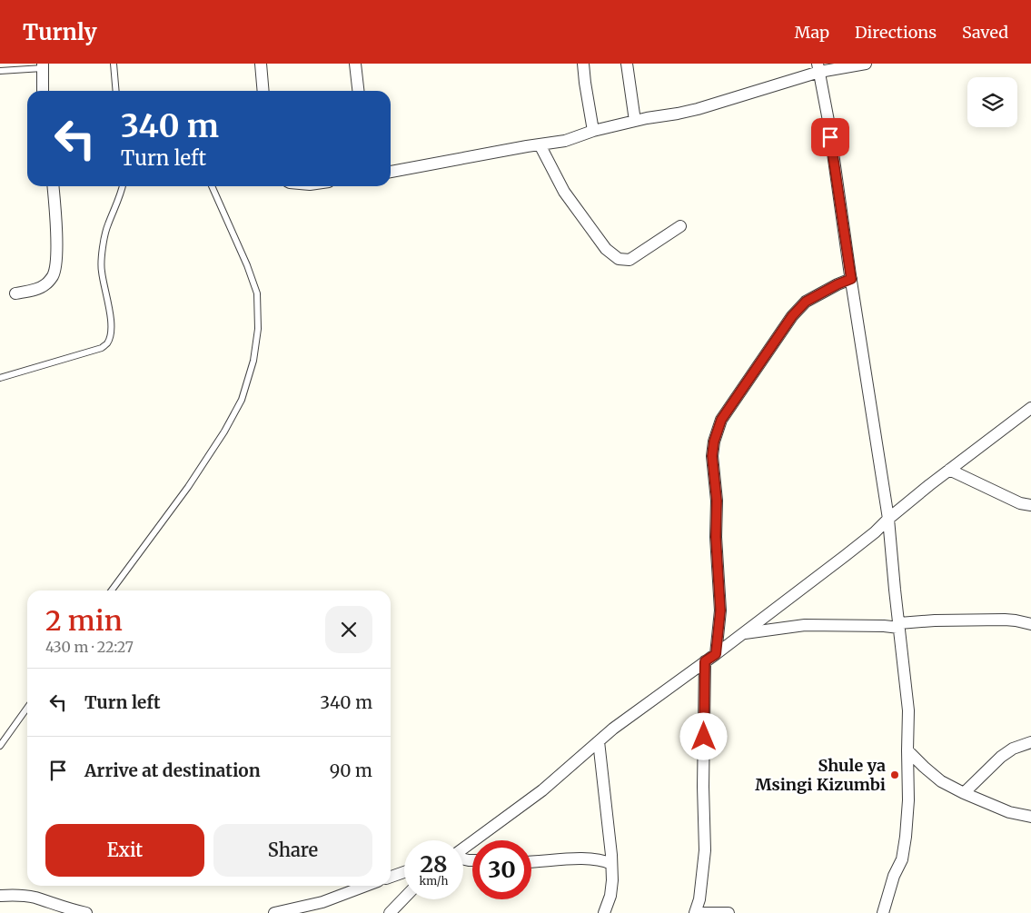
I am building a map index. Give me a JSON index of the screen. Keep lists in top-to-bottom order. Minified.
{"places":["Shule ya Msingi Kizumbi"],"page":{"header":"Turnly","nav":["Map","Directions","Saved"],"turn":["340 m","Turn left"],"heading":["2 min","430 m · 22:27"],"list":[{"name":"Turn left","value":"340 m"},{"name":"Arrive at destination","value":"90 m"}],"buttons":["Exit","Share"],"speed":"28 km/h","limit":"30"}}
